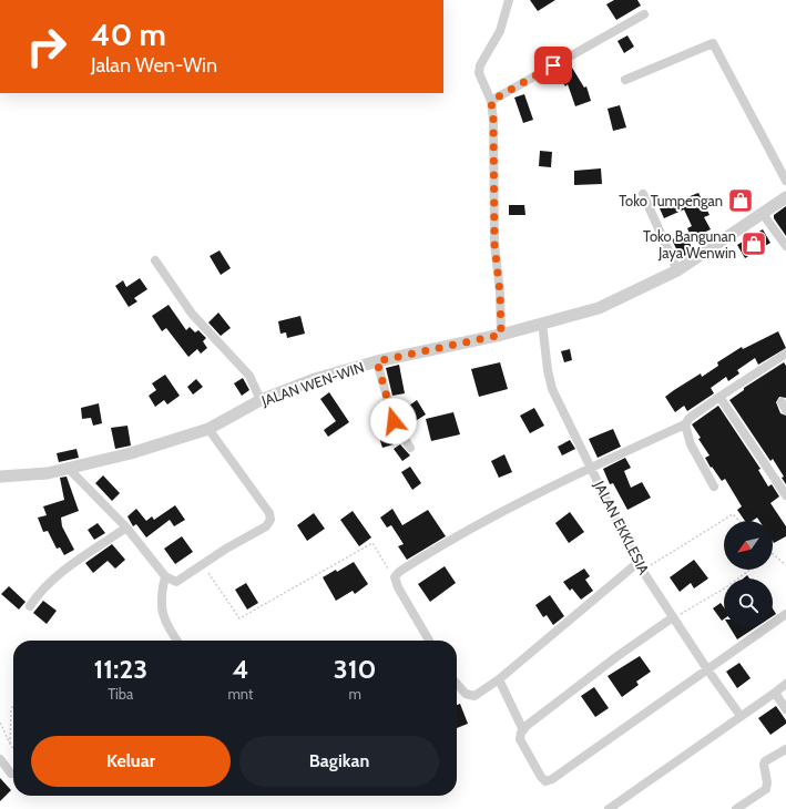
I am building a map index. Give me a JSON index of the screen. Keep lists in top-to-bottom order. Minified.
{"streets":{"street":["JALAN WEN-WIN","JALAN EKKLESIA"]},"crossings":[["JALAN WEN-WIN","JALAN EKKLESIA"]],"places":{"shop":["Toko Tumpengan","Toko Bangunan Jaya Wenwin"]},"north":"bottom left","page":{"turn":["40 m","Jalan Wen-Win"],"eta":["11:23","Tiba","4","mnt","310","m"],"buttons":["Keluar","Bagikan"]}}
